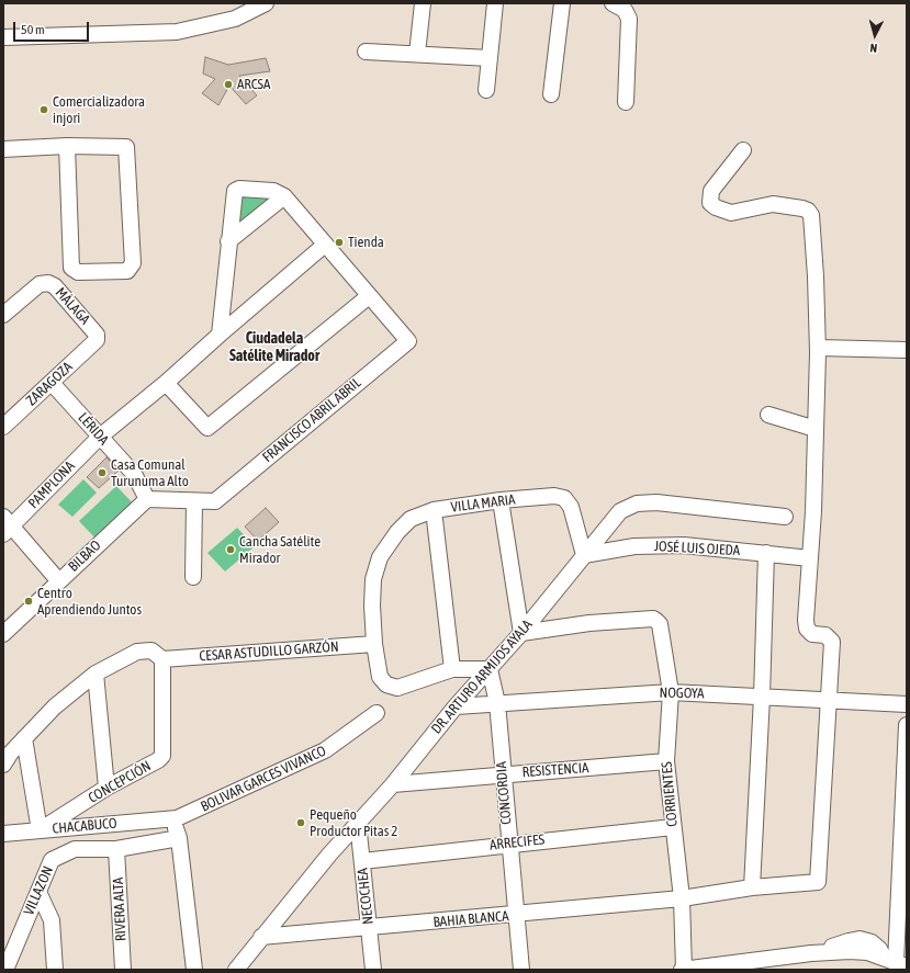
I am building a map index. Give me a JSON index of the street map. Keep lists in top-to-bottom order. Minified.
{"streets":{"street":["MÁLAGA","ZARAGOZA","FRANCISCO ABRIL ABRIL","LÉRIDA","PAMPLONA","VILLA MARIA","JOSÉ LUIS OJEDA","BILBAO","CESAR ASTUDILLO GARZÓN","DR. ARTURO ARMIJOS AYALA","NOGOYA","RESISTENCIA","BOLIVAR GARCES VIVANCO","CONCEPCIÓN","CONCORDIA","CORRIENTES","CHACABUCO","ARRECIFES","VILLAZON","NECOCHEA","RIVERA ALTA","BAHIA BLANCA"]},"crossings":[["MÁLAGA","ZARAGOZA"],["ZARAGOZA","LÉRIDA"],["LÉRIDA","PAMPLONA"],["LÉRIDA","BILBAO"],["VILLA MARIA","JOSÉ LUIS OJEDA"],["VILLA MARIA","CESAR ASTUDILLO GARZÓN"],["VILLA MARIA","DR. ARTURO ARMIJOS AYALA"],["JOSÉ LUIS OJEDA","DR. ARTURO ARMIJOS AYALA"],["CESAR ASTUDILLO GARZÓN","CONCEPCIÓN"],["DR. ARTURO ARMIJOS AYALA","NOGOYA"],["DR. ARTURO ARMIJOS AYALA","RESISTENCIA"],["DR. ARTURO ARMIJOS AYALA","CONCORDIA"],["DR. ARTURO ARMIJOS AYALA","CORRIENTES"],["DR. ARTURO ARMIJOS AYALA","NECOCHEA"],["DR. ARTURO ARMIJOS AYALA","BAHIA BLANCA"],["NOGOYA","CONCORDIA"],["NOGOYA","CORRIENTES"],["NOGOYA","BAHIA BLANCA"],["RESISTENCIA","CONCORDIA"],["RESISTENCIA","CORRIENTES"],["BOLIVAR GARCES VIVANCO","CHACABUCO"],["CONCEPCIÓN","CHACABUCO"],["CONCORDIA","ARRECIFES"],["CONCORDIA","BAHIA BLANCA"],["CORRIENTES","ARRECIFES"],["CORRIENTES","BAHIA BLANCA"],["ARRECIFES","NECOCHEA"],["VILLAZON","RIVERA ALTA"],["NECOCHEA","BAHIA BLANCA"]],"districts":["Ciudadela Satélite Mirador"],"places":["ARCSA","Comercializadora injori","Tienda","Casa Comunal Turunuma Alto","Cancha Satélite Mirador","Centro Aprendiendo Juntos","Pequeño Productor Pitas 2"],"scale_bar":"50 m","north":"bottom"}
